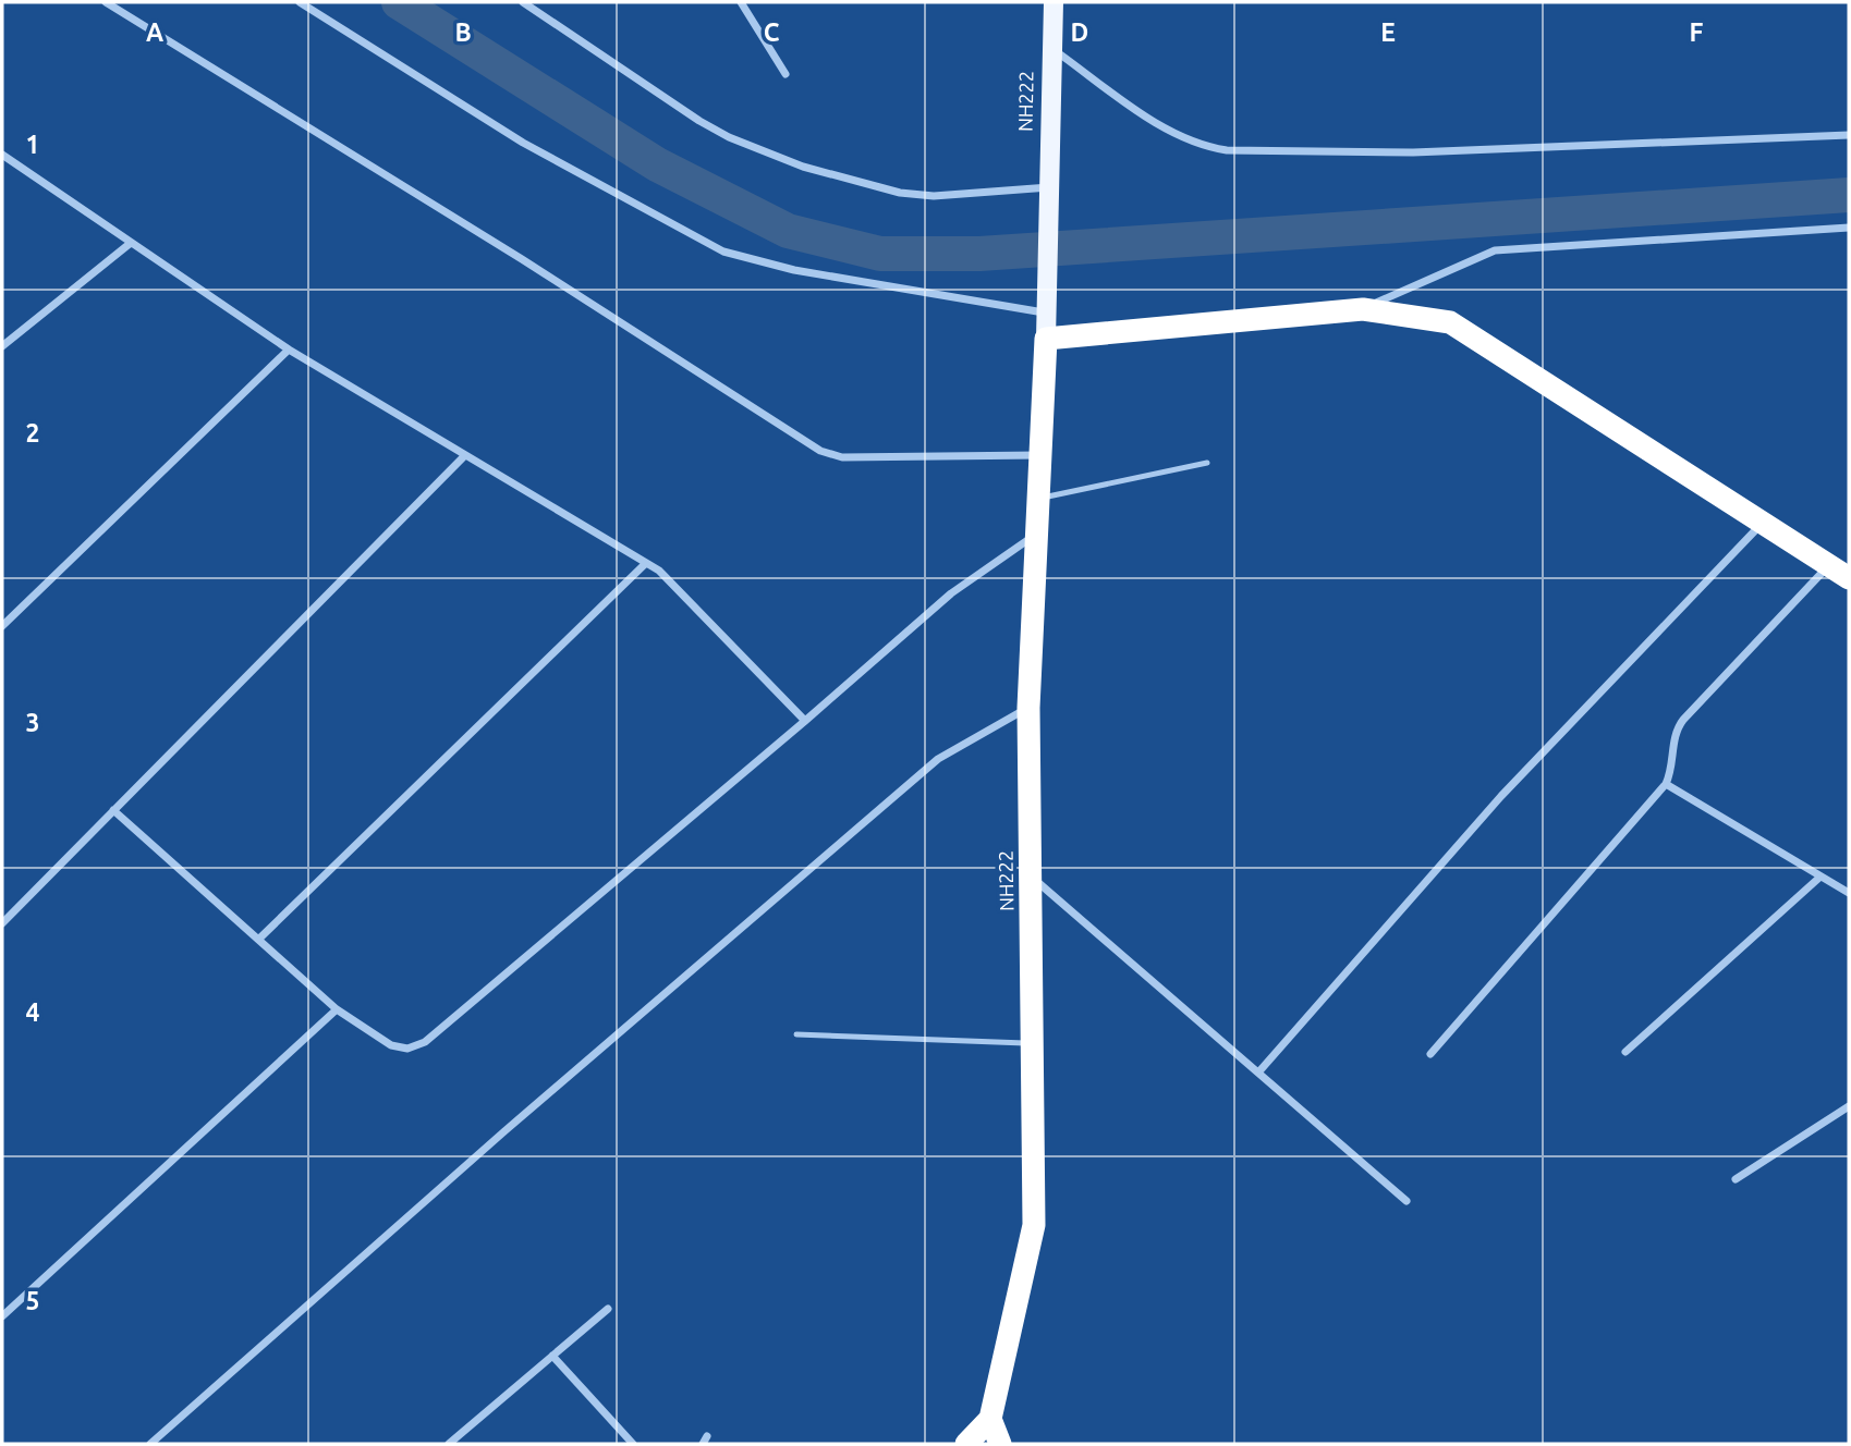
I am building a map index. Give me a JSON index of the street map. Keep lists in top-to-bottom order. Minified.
{"streets":{"highway":["NH222"]},"grid":{"columns":["A","B","C","D","E","F"],"rows":["1","2","3","4","5"]}}
